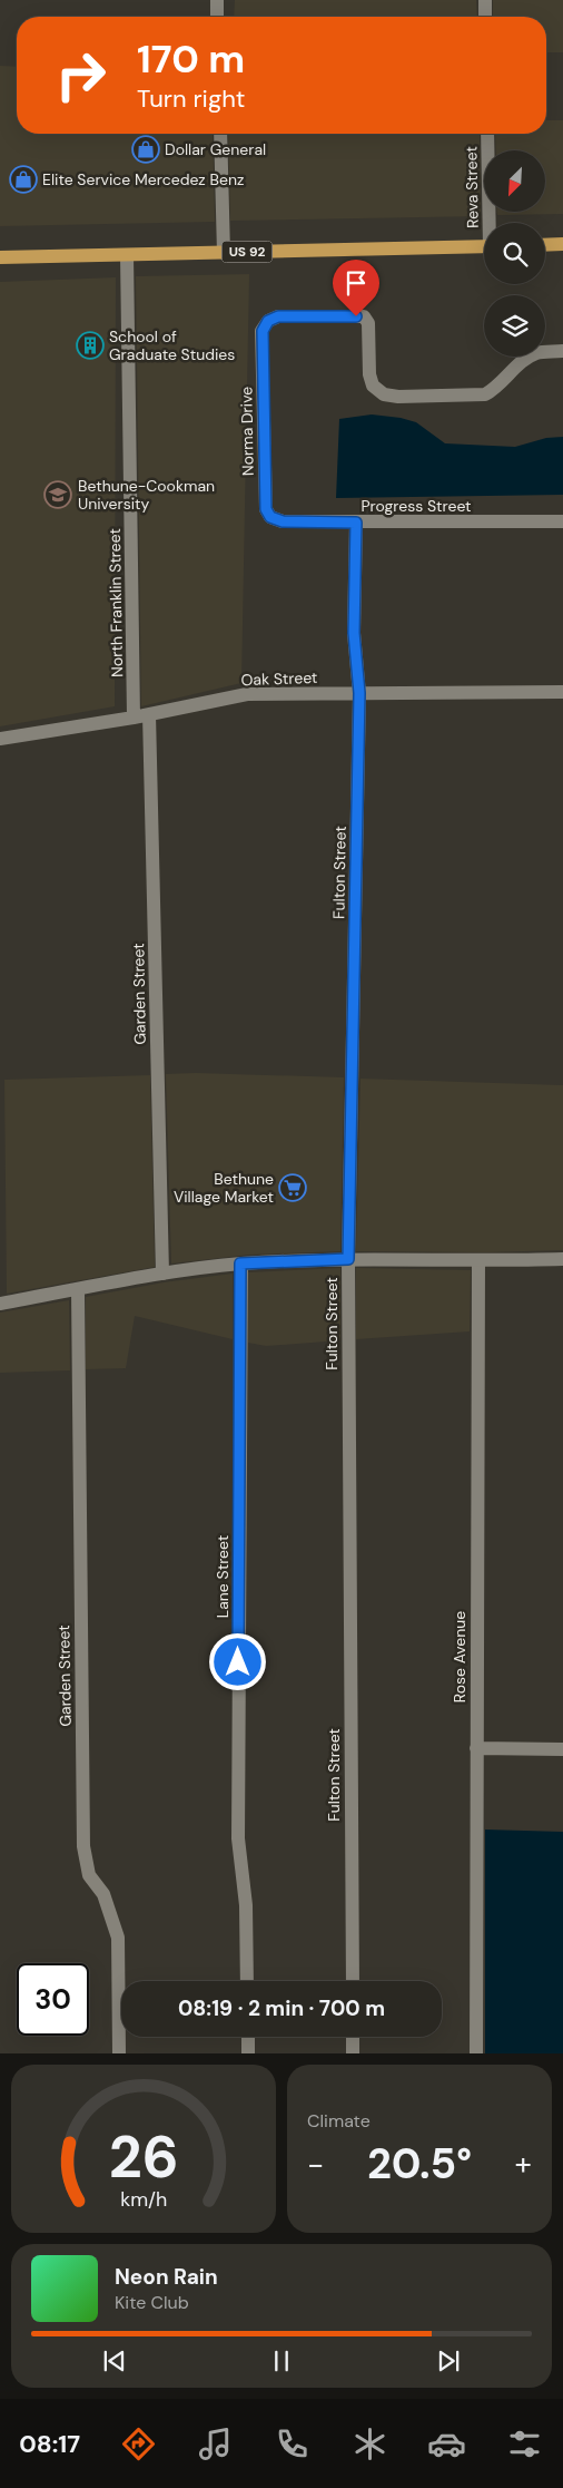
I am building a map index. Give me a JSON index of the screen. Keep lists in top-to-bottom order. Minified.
{"streets":{"main road":["US 92"],"street":["Reva Street","Norma Drive","Progress Street","North Franklin Street","Oak Street","Fulton Street","Garden Street","Lane Street","Rose Avenue"]},"crossings":[["US 92","North Franklin Street"],["Norma Drive","Progress Street"],["Progress Street","Fulton Street"],["North Franklin Street","Oak Street"],["Oak Street","Fulton Street"],["Oak Street","Garden Street"]],"places":{"shop":["Dollar General","Elite Service Mercedez Benz"],"building":["School of Graduate Studies"],"school or university":["Bethune-Cookman University"],"supermarket":["Bethune Village Market"]},"north":"bottom left","page":{"turn":["170 m","Turn right"],"limit":"30","trip":"08:19 · 2 min · 700 m","tile":"Climate","heat":["−","20.5°","+"],"song":["Neon Rain","Kite Club"],"tabs":"08:17","gauge":["26","km/h"]}}
